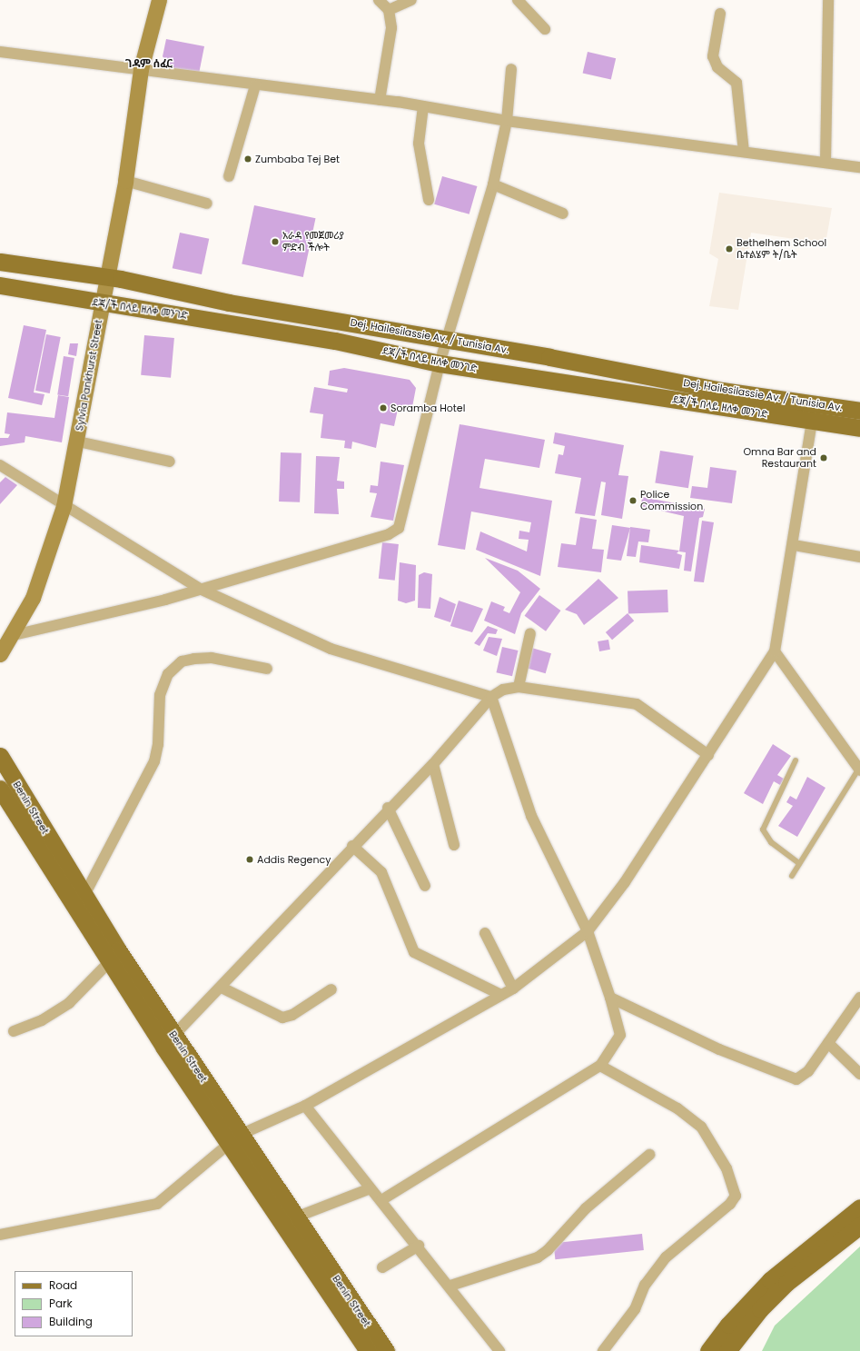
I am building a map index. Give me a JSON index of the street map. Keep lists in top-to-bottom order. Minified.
{"streets":{"main road":["ደጃ/ች በላይ ዘለቀ መንገድ","Dej. Hailesilassie Av. / Tunisia Av.","Benin Street"],"street":["Sylvia Pankhurst Street"]},"crossings":[["ደጃ/ች በላይ ዘለቀ መንገድ","Sylvia Pankhurst Street"],["Dej. Hailesilassie Av. / Tunisia Av.","Sylvia Pankhurst Street"]],"districts":["ገዳም ሰፈር"],"places":["Zumbaba Tej Bet","አራዳ የመጀመሪያ ምድብ ችሎት","Bethelhem School ቤተልሄም ት/ቤት","Soramba Hotel","Omna Bar and Restaurant","Police Commission","Addis Regency"],"legend":["Road","Park","Building"]}
